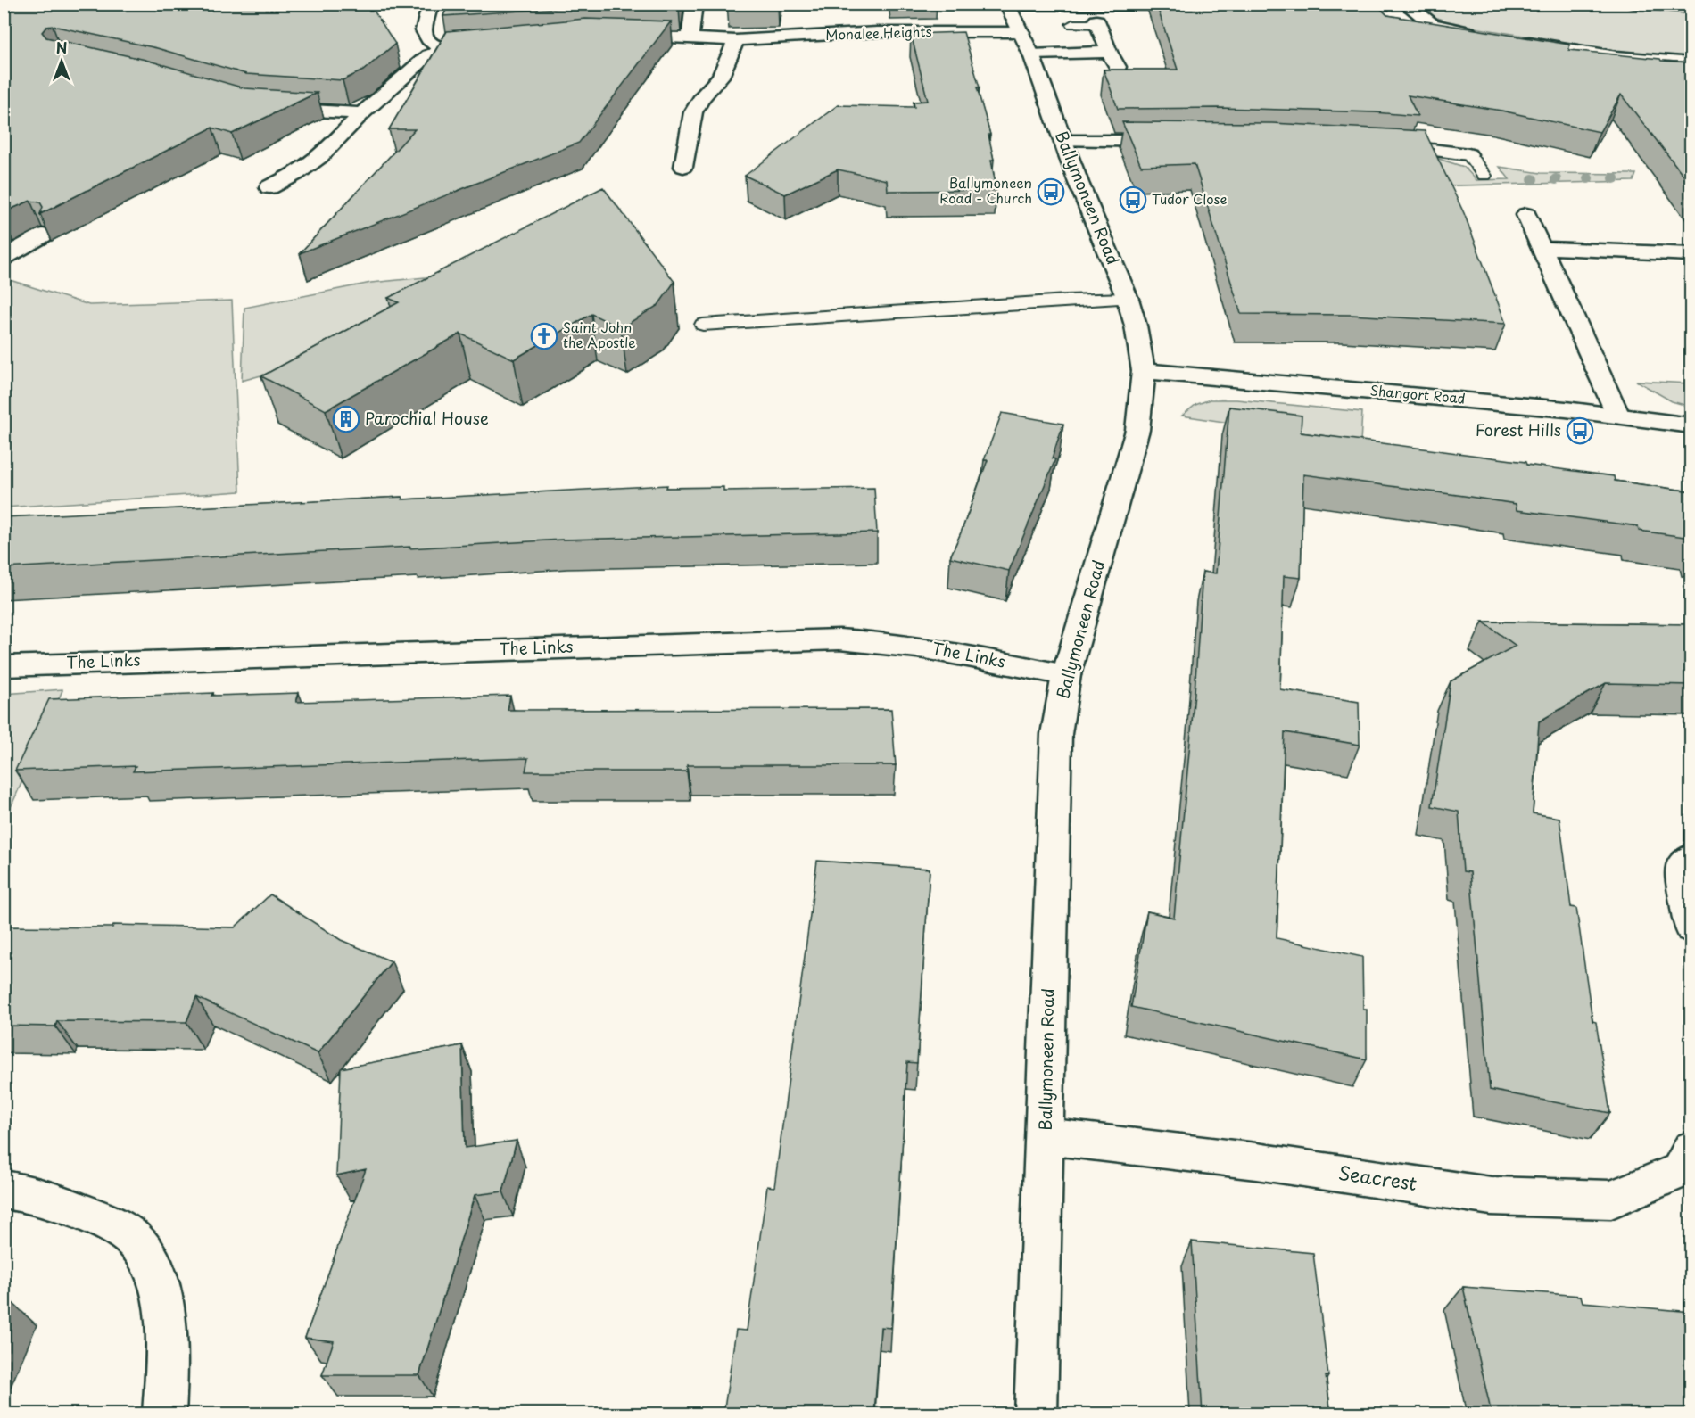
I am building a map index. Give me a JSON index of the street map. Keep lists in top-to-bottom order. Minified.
{"streets":{"street":["Monalee Heights","Ballymoneen Road","Shangort Road","The Links","Seacrest"]},"crossings":[["Monalee Heights","Ballymoneen Road"],["Ballymoneen Road","Shangort Road"],["Ballymoneen Road","The Links"],["Ballymoneen Road","Seacrest"]],"places":{"bus stop":["Ballymoneen Road - Church","Tudor Close","Forest Hills"],"church":["Saint John the Apostle"],"building":["Parochial House"]},"north":"top"}
